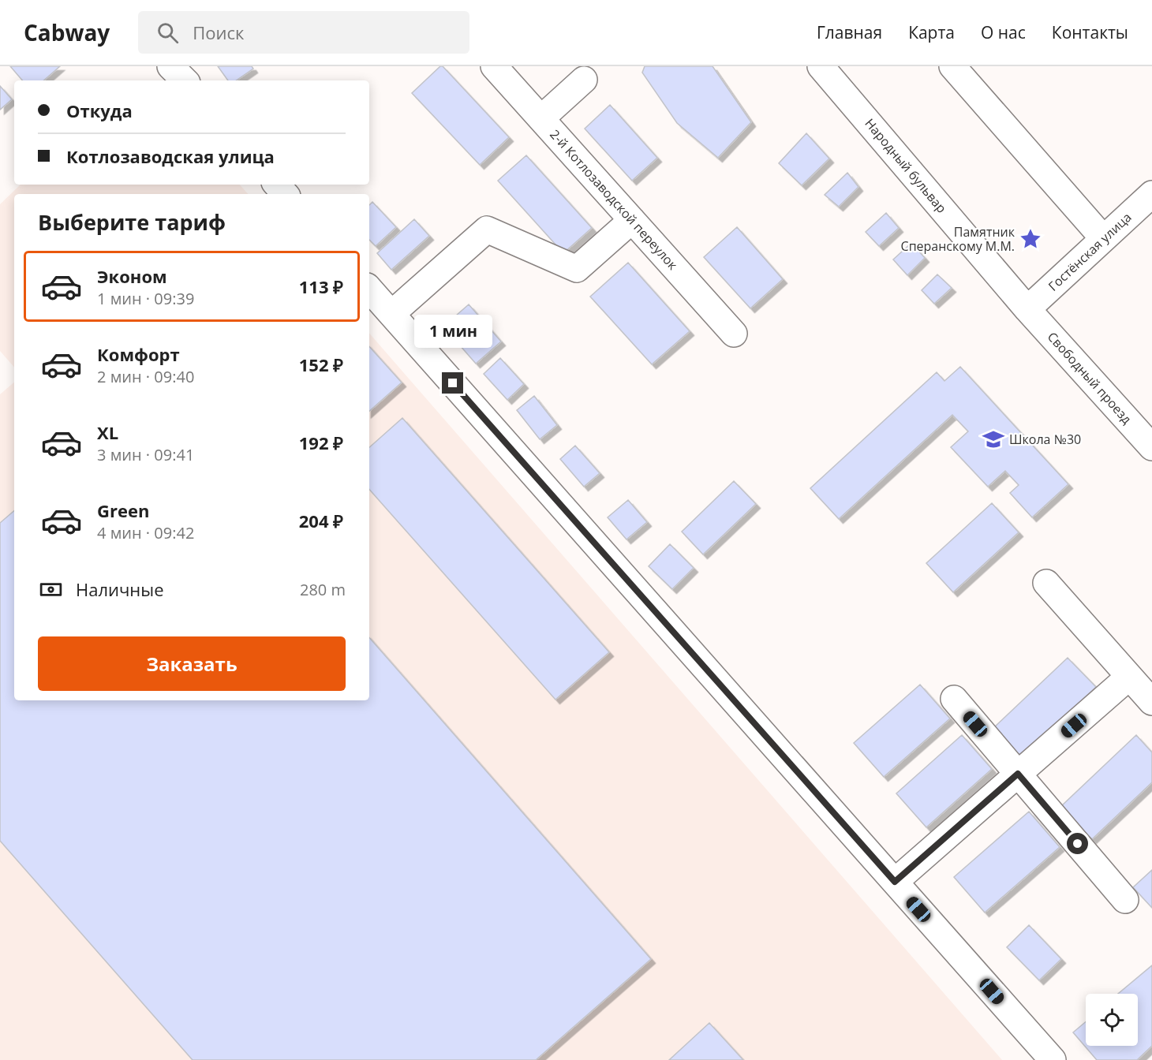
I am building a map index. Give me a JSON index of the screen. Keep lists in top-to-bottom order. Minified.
{"streets":{"street":["Народный бульвар","2-й Котлозаводской переулок","Гостёнская улица","Свободный проезд"]},"crossings":[["Народный бульвар","Гостёнская улица"],["Народный бульвар","Свободный проезд"],["Гостёнская улица","Свободный проезд"]],"places":{"place":["Памятник Сперанскому М.М."],"school or university":["Школа №30"]},"page":{"header":"Cabway","search":"Поиск","nav":["Главная","Карта","О нас","Контакты"],"banner":["Откуда","Котлозаводская улица"],"heading":"Выберите тариф","list":[{"name":"Эконом","note":"1 мин · 09:39","value":"113 ₽"},{"name":"Комфорт","note":"2 мин · 09:40","value":"152 ₽"},{"name":"XL","note":"3 мин · 09:41","value":"192 ₽"},{"name":"Green","note":"4 мин · 09:42","value":"204 ₽"}],"bubble":"1 мин","pay":["Наличные","280 m"],"buttons":"Заказать"}}
